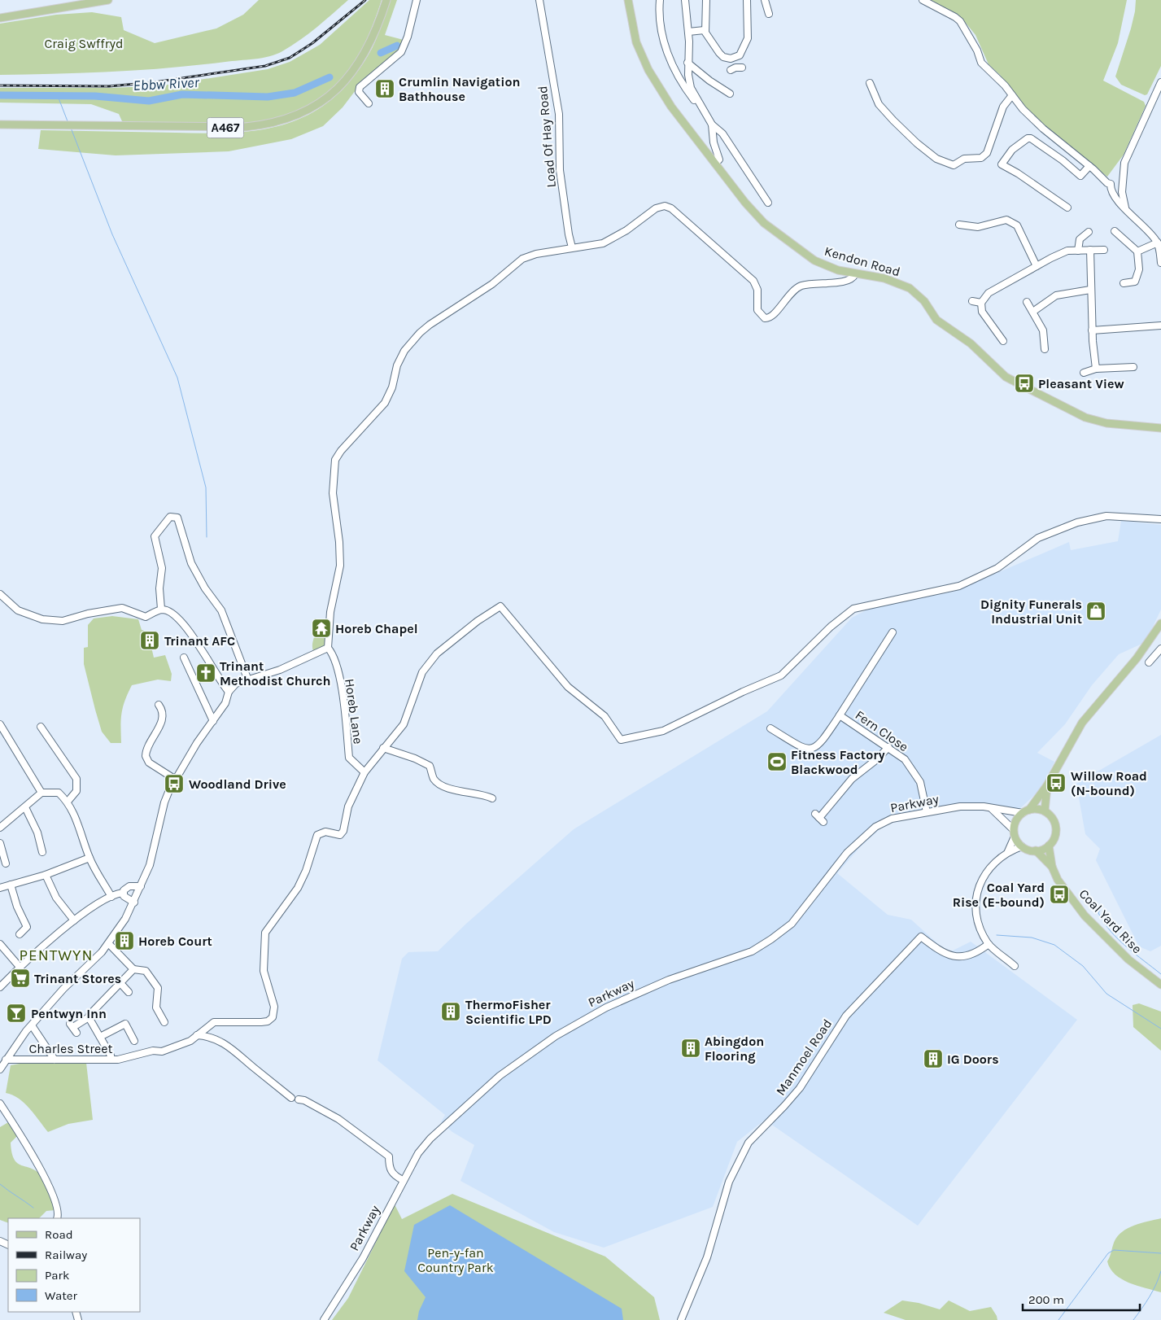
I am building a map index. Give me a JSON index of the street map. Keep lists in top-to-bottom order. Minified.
{"streets":{"main road":["A467","Kendon Road","Coal Yard Rise"],"street":["Load Of Hay Road","Horeb Lane","Fern Close","Parkway","Charles Street","Manmoel Road"]},"crossings":[["Horeb Lane","Charles Street"],["Fern Close","Parkway"],["Parkway","Coal Yard Rise"]],"districts":["PENTWYN"],"water":["Ebbw River"],"parks":["Craig Swffryd","Pen-y-fan Country Park"],"places":{"building":["Crumlin Navigation Bathhouse","Trinant AFC","Horeb Court","ThermoFisher Scientific LPD","Abingdon Flooring","IG Doors"],"bus stop":["Pleasant View","Willow Road (N-bound)","Woodland Drive","Coal Yard Rise (E-bound)"],"shop":["Dignity Funerals Industrial Unit"],"temple":["Horeb Chapel"],"church":["Trinant Methodist Church"],"sports":["Fitness Factory Blackwood"],"supermarket":["Trinant Stores"],"bar":["Pentwyn Inn"]},"legend":["Road","Railway","Park","Water"],"scale_bar":"200 m"}
